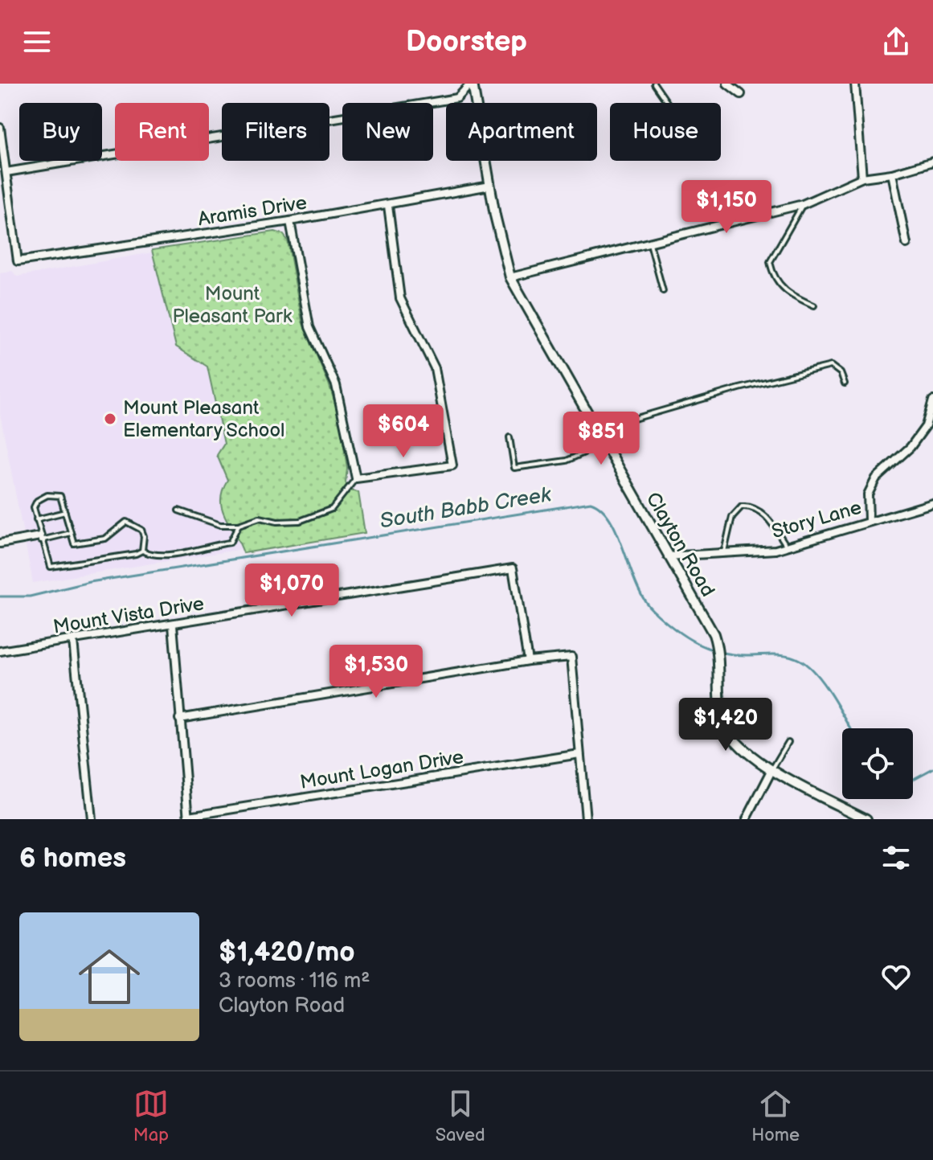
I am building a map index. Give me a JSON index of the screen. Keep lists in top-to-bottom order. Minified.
{"streets":{"street":["Aramis Drive","Story Lane","Clayton Road","Mount Vista Drive","Mount Logan Drive"]},"crossings":[["Aramis Drive","Clayton Road"],["Story Lane","Clayton Road"]],"water":["South Babb Creek"],"parks":["Mount Pleasant Park"],"places":["Mount Pleasant Elementary School"],"page":{"header":"Doorstep","chip":["Buy","Rent","Filters","New","Apartment","House"],"price":["$1,150","$604","$851","$1,070","$1,530","$1,420"],"heading":"6 homes","list":[{"name":"$1,420/mo","note":"3 rooms · 116 m² · Clayton Road"}],"tabs":["Map","Saved","Home"]}}
